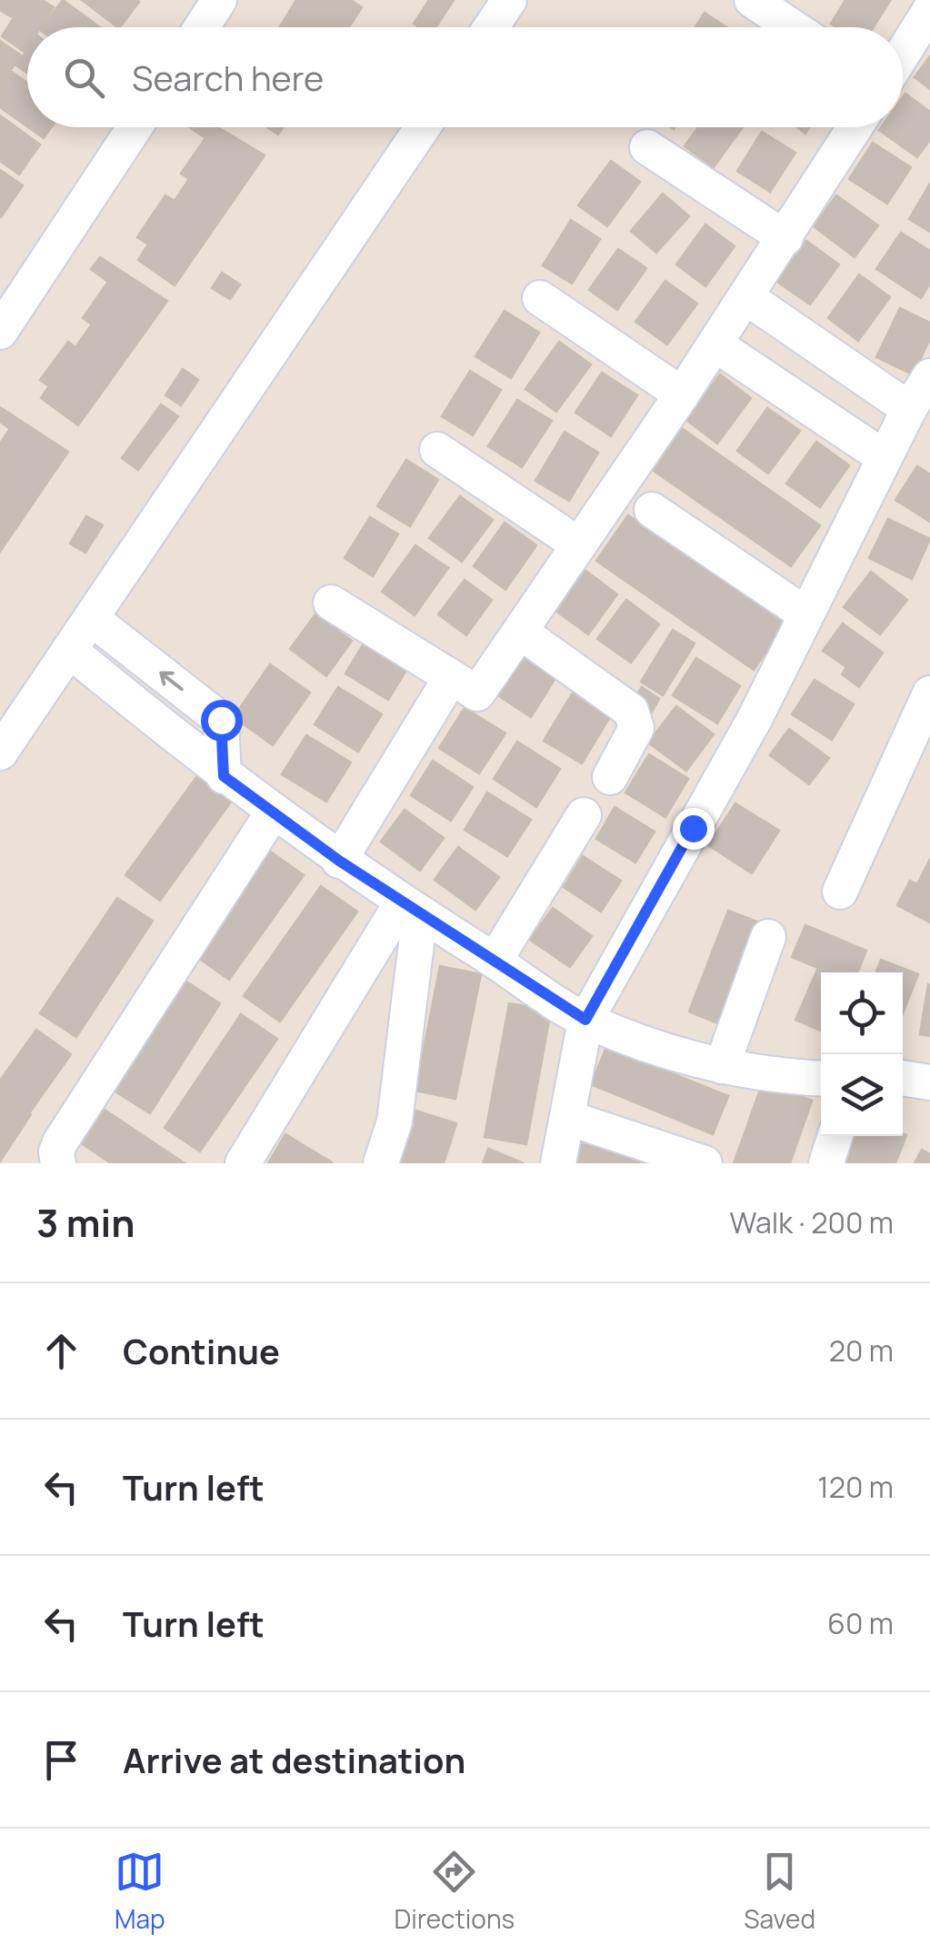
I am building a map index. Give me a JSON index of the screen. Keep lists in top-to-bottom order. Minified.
{"page":{"search":"Search here","heading":["3 min","Walk · 200 m"],"list":[["Continue","20 m"],["Turn left","120 m"],["Turn left","60 m"],"Arrive at destination"],"nav":["Map","Directions","Saved"]}}
